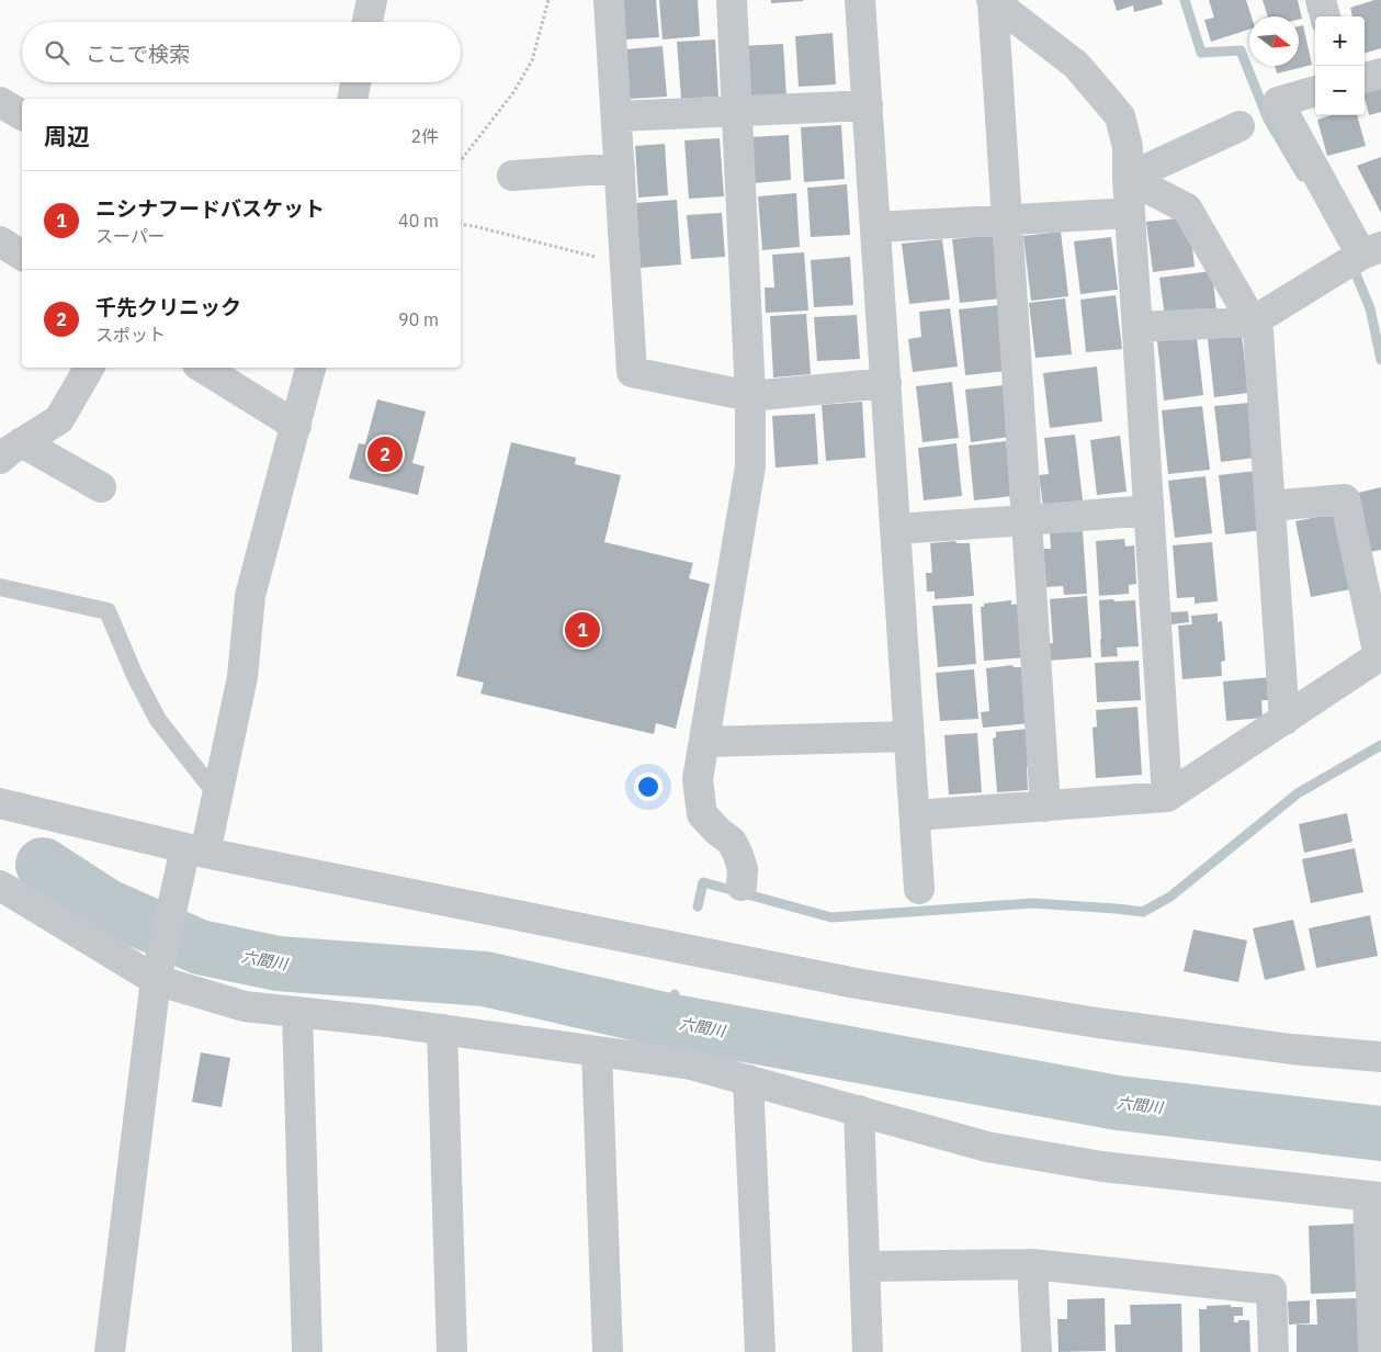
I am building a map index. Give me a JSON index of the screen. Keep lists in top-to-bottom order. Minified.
{"water":["六間川"],"north":"right","page":{"map_buttons":["+","−"],"search":"ここで検索","heading":["周辺","2件"],"list":[{"mark":"1","name":"ニシナフードバスケット","note":"スーパー","value":"40 m"},{"mark":"2","name":"千先クリニック","note":"スポット","value":"90 m"}],"pins":["2","1"]}}
